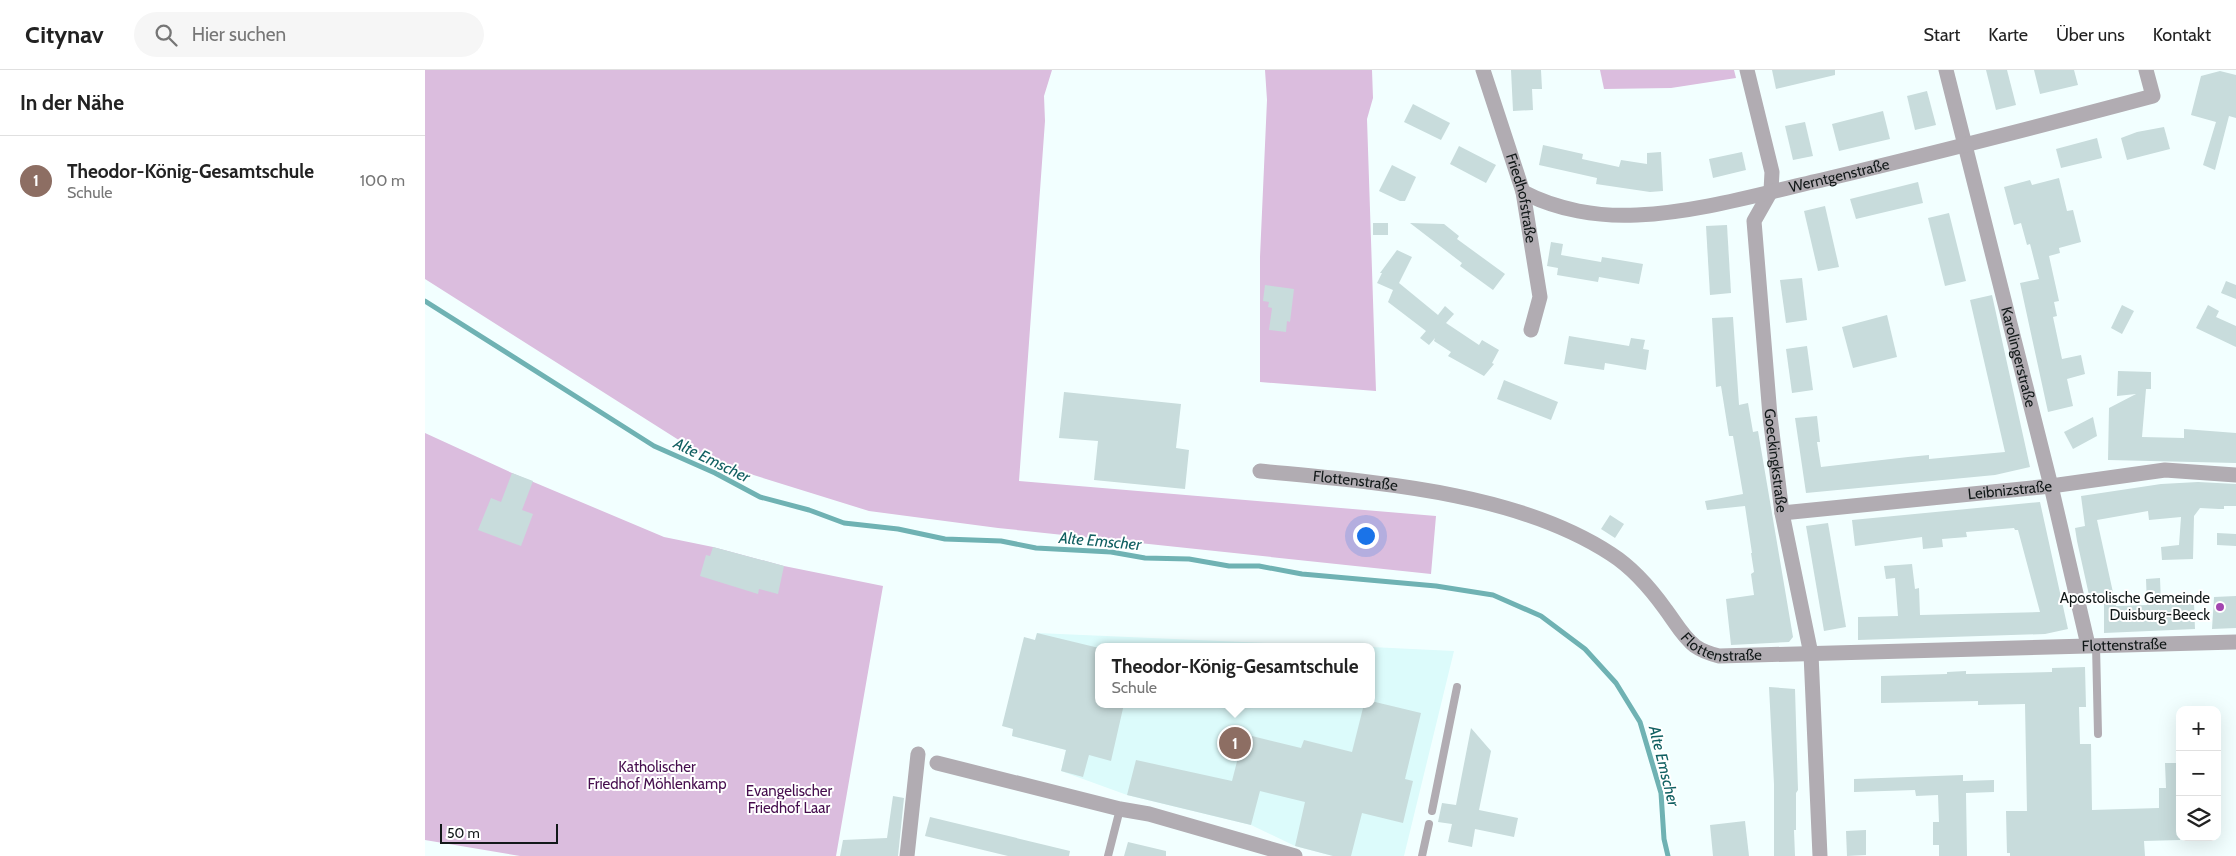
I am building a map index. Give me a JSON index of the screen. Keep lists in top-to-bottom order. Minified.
{"streets":{"street":["Werntgenstraße","Friedhofstraße","Karolingerstraße","Goeckingkstraße","Flottenstraße","Leibnizstraße"]},"crossings":[["Werntgenstraße","Friedhofstraße"],["Werntgenstraße","Karolingerstraße"],["Werntgenstraße","Goeckingkstraße"],["Karolingerstraße","Flottenstraße"],["Karolingerstraße","Leibnizstraße"],["Goeckingkstraße","Flottenstraße"],["Goeckingkstraße","Leibnizstraße"]],"water":["Alte Emscher"],"parks":["Katholischer Friedhof Möhlenkamp","Evangelischer Friedhof Laar"],"places":["Apostolische Gemeinde Duisburg-Beeck"],"scale_bar":"50 m","page":{"header":"Citynav","search":"Hier suchen","nav":["Start","Karte","Über uns","Kontakt"],"heading":"In der Nähe","list":[{"mark":"1","name":"Theodor-König-Gesamtschule","note":"Schule","value":"100 m"}],"popup":["Theodor-König-Gesamtschule","Schule"],"map_buttons":["+","−"],"pins":"1","scale":"50 m"}}
